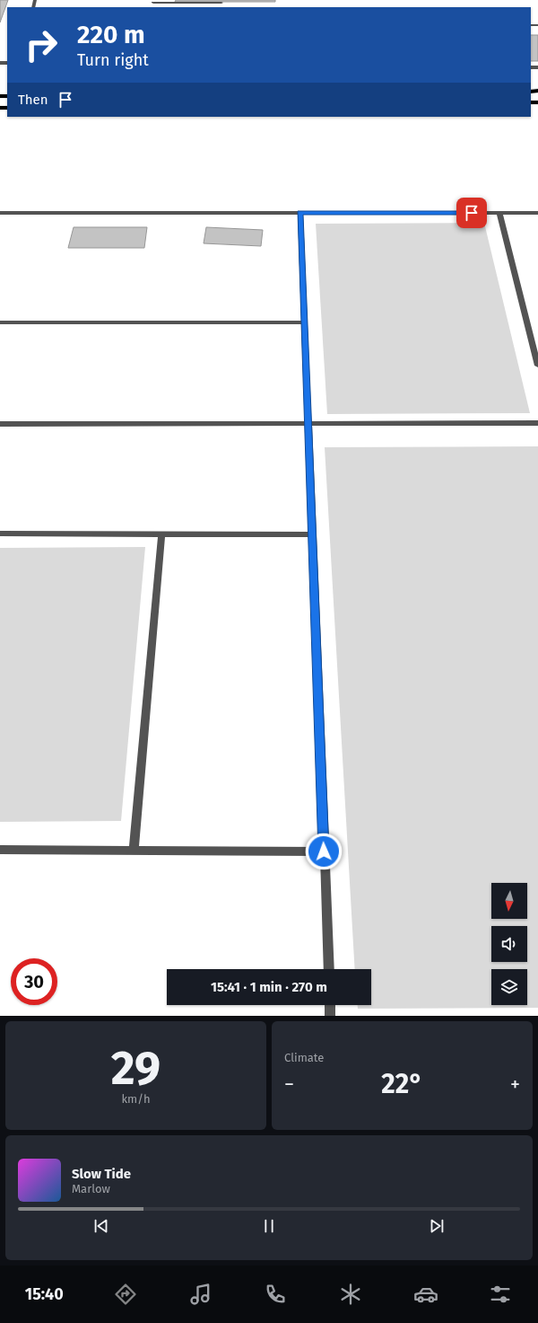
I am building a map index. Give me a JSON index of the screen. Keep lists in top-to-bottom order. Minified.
{"north":"bottom","page":{"turn":["220 m","Turn right"],"then":"Then","limit":"30","trip":"15:41 · 1 min · 270 m","tile":[["29","km/h"],"Climate"],"heat":["−","22°","+"],"song":["Slow Tide","Marlow"],"tabs":"15:40"}}
